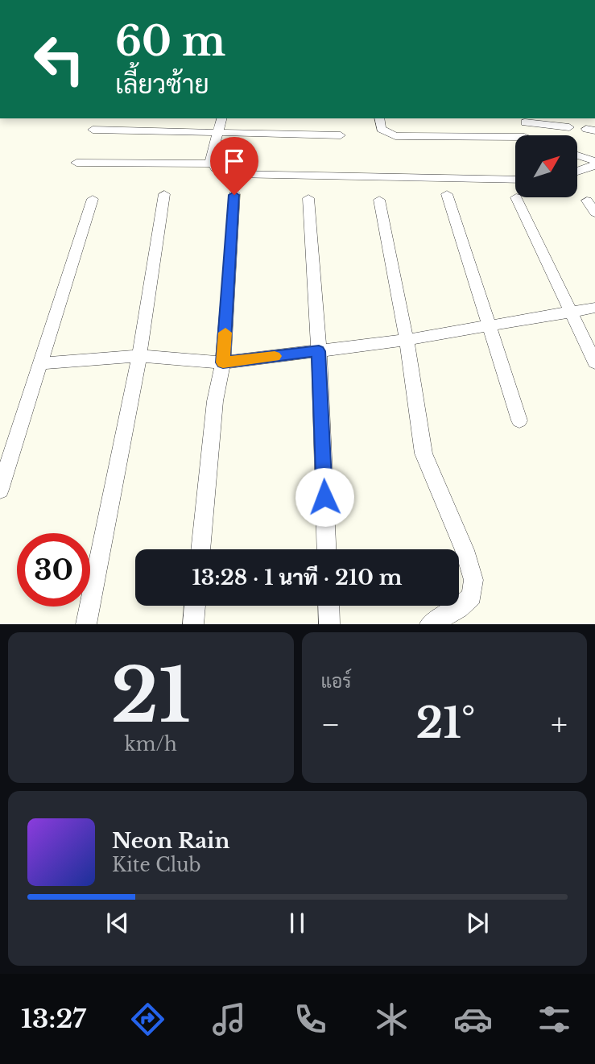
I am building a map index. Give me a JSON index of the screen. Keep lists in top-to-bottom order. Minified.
{"north":"top right","page":{"turn":["60 m","เลี้ยวซ้าย"],"limit":"30","trip":"13:28 · 1 นาที · 210 m","tile":[["21","km/h"],"แอร์"],"heat":["−","21°","+"],"song":["Neon Rain","Kite Club"],"tabs":"13:27"}}
